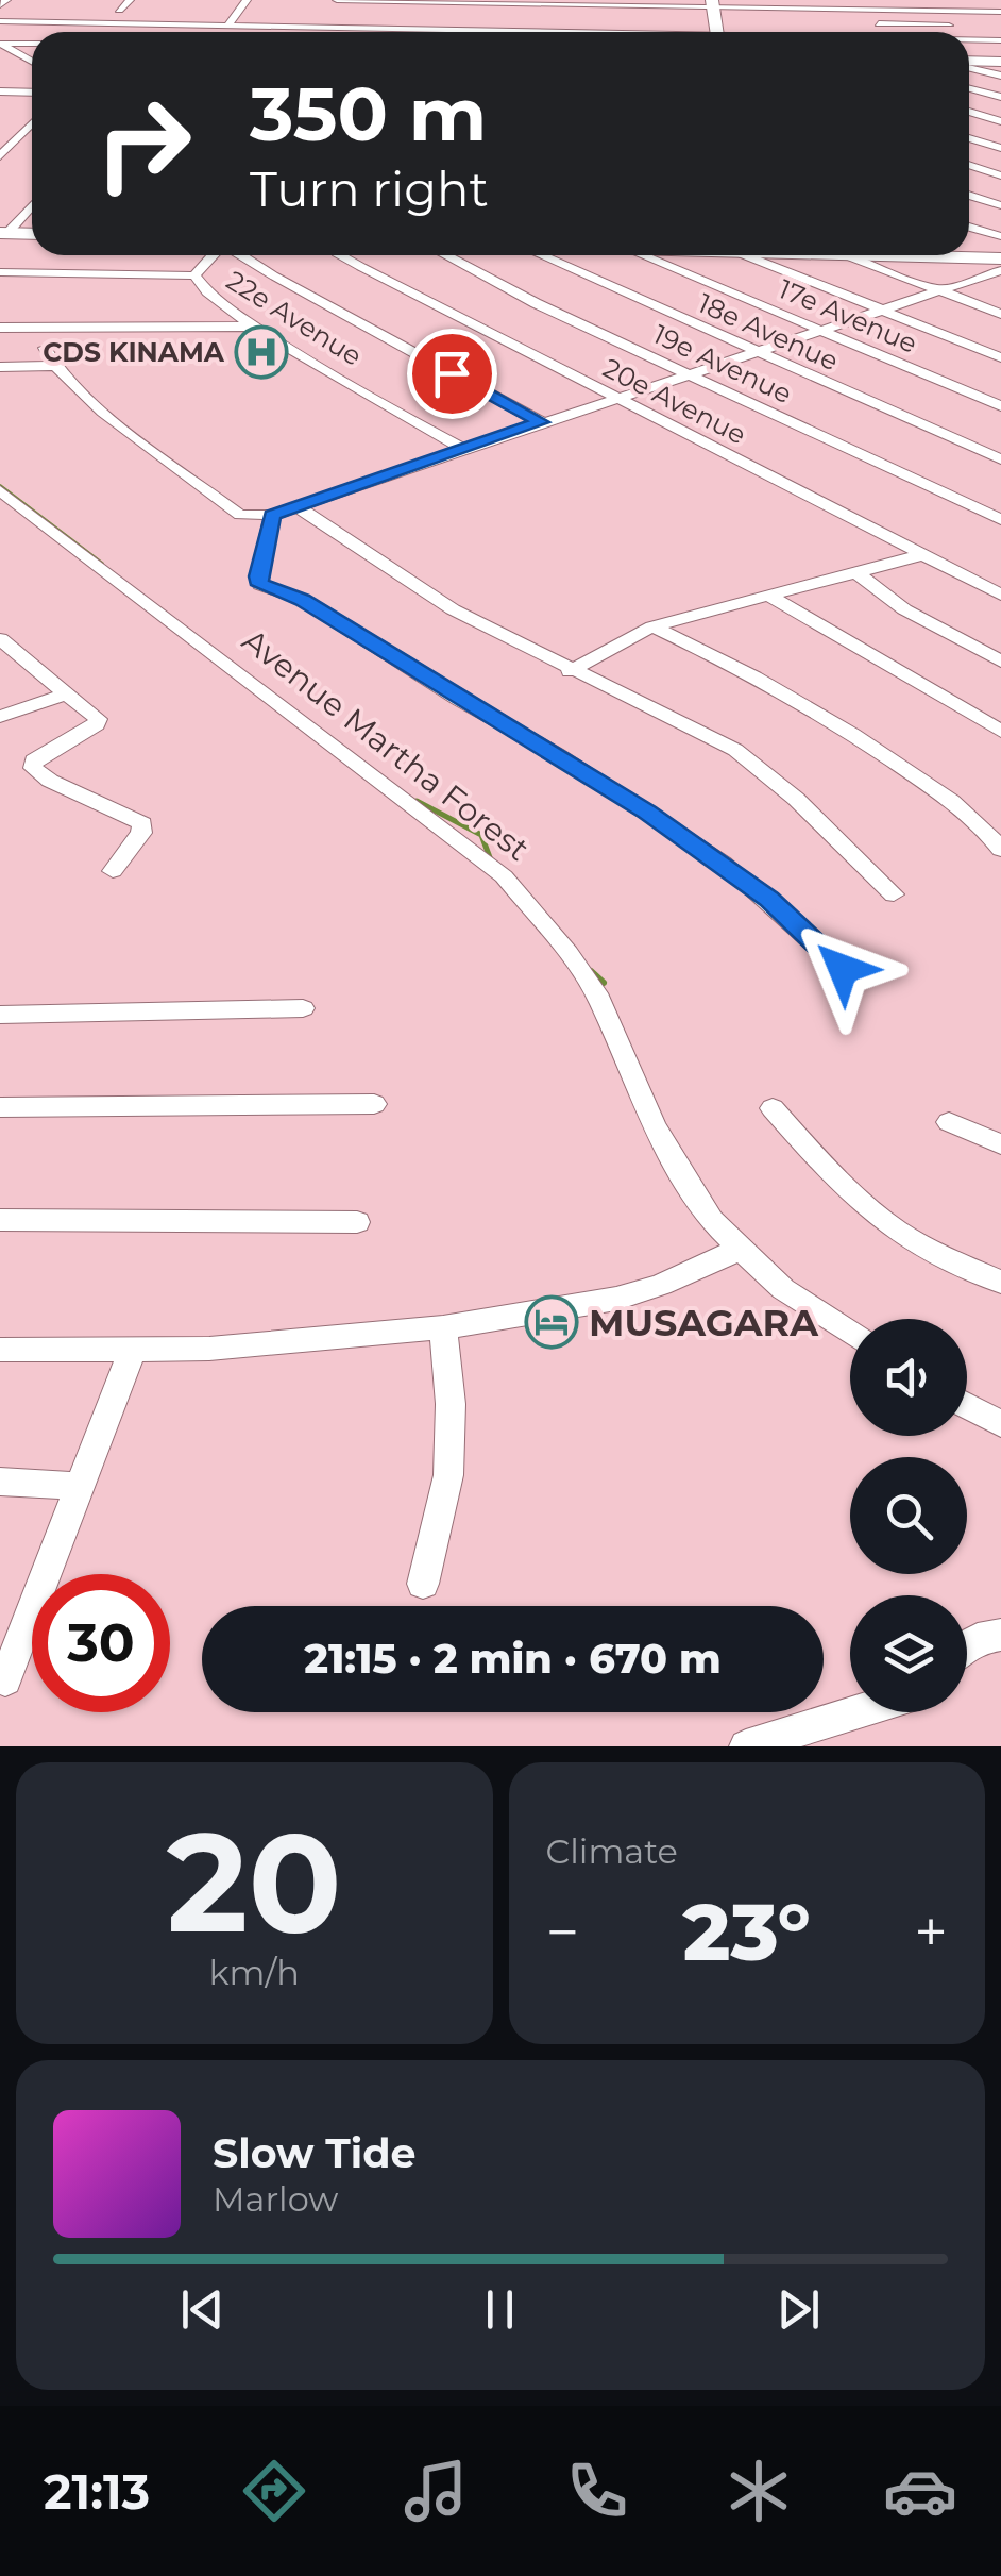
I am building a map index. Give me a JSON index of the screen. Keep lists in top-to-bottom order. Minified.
{"streets":{"street":["17e Avenue","22e Avenue","18e Avenue","19e Avenue","20e Avenue","Avenue Martha Forest"]},"places":{"hospital":["CDS KINAMA"],"hotel":["MUSAGARA"]},"page":{"turn":["350 m","Turn right"],"limit":"30","trip":"21:15 · 2 min · 670 m","tile":[["20","km/h"],"Climate"],"heat":["−","23°","+"],"song":["Slow Tide","Marlow"],"tabs":"21:13"}}
